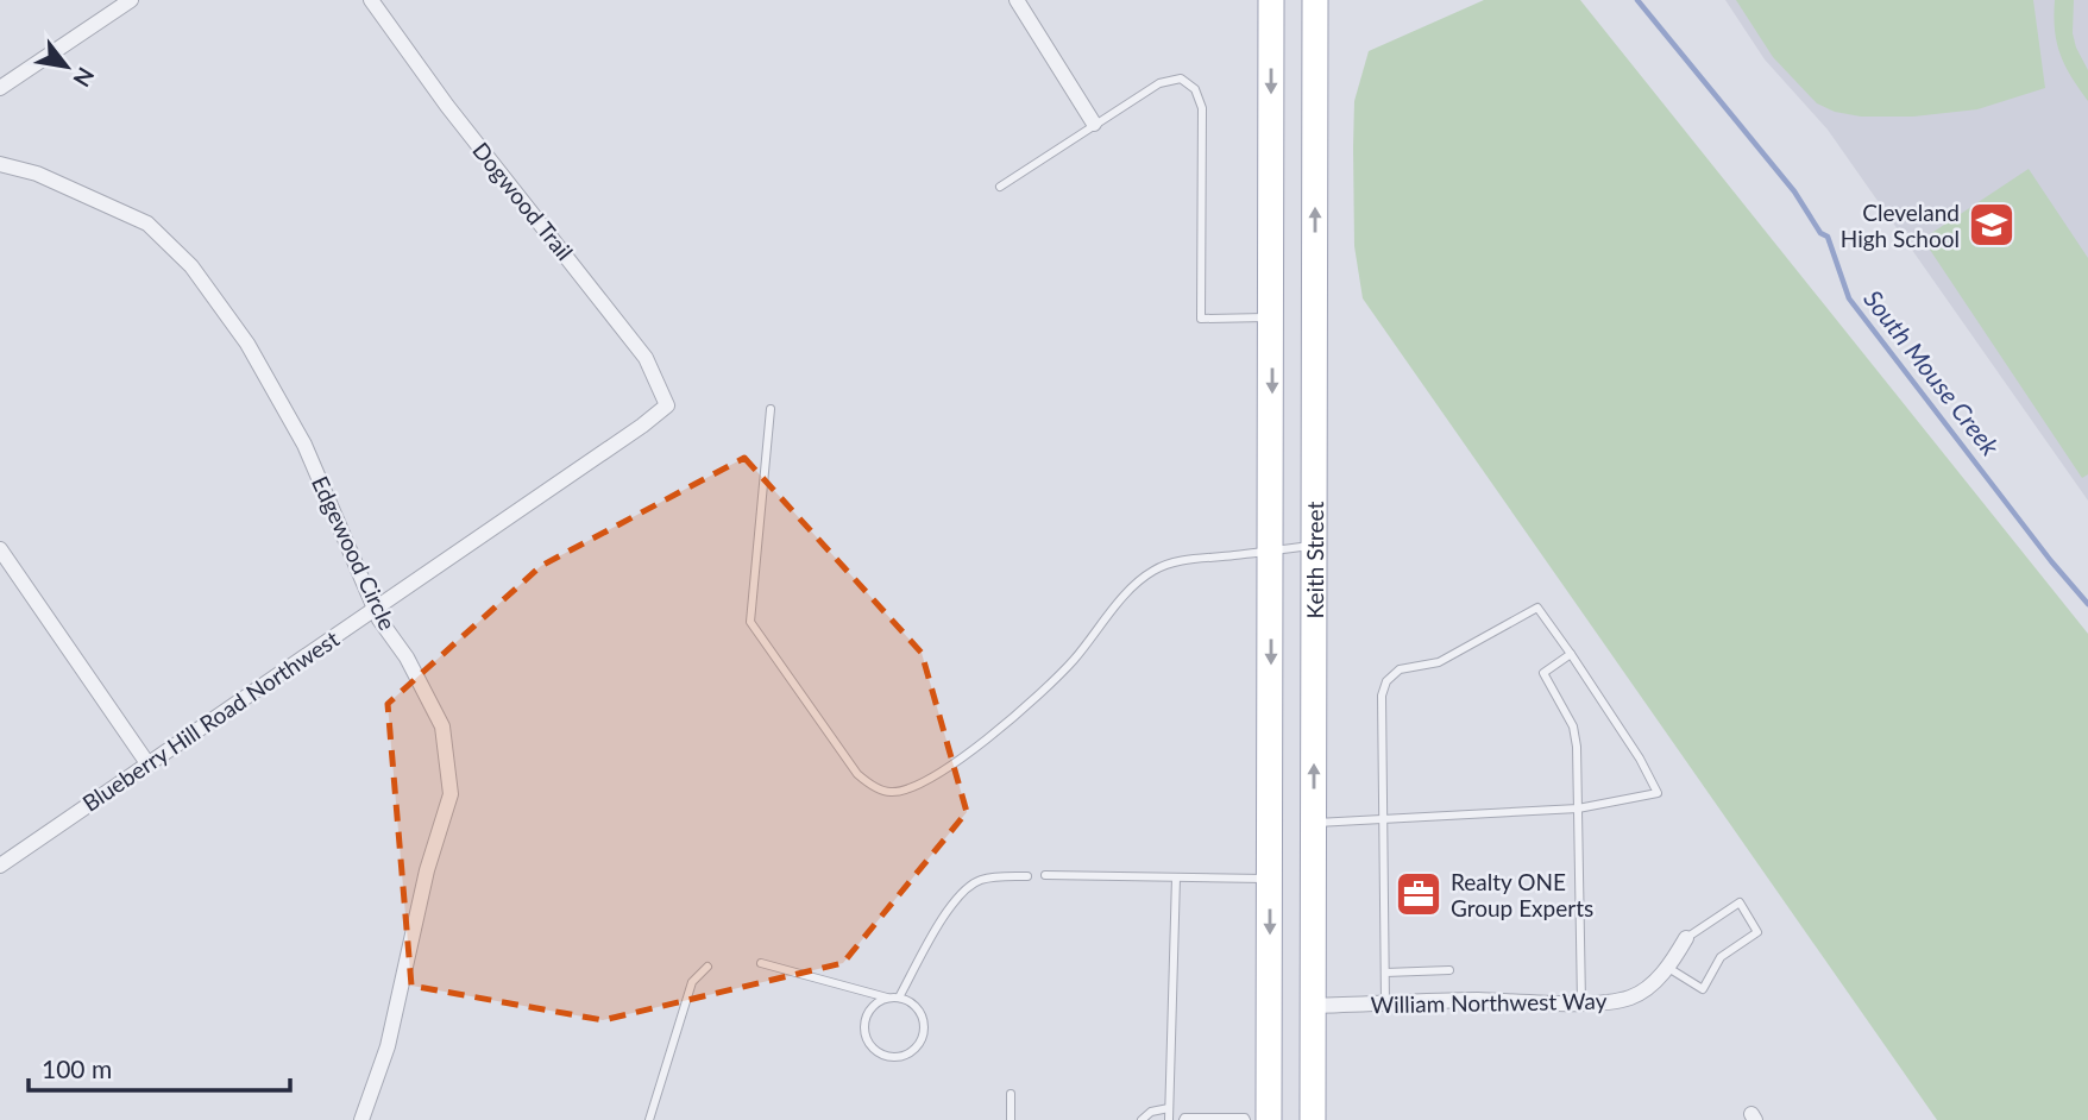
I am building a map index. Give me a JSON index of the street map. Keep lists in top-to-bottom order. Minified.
{"streets":{"main road":["Keith Street"],"street":["Dogwood Trail","Edgewood Circle","Blueberry Hill Road Northwest","William Northwest Way"]},"crossings":[["Dogwood Trail","Blueberry Hill Road Northwest"],["Edgewood Circle","Blueberry Hill Road Northwest"],["Keith Street","William Northwest Way"]],"water":["South Mouse Creek"],"places":{"school or university":["Cleveland High School"],"office":["Realty ONE Group Experts"]},"scale_bar":"100 m","north":"bottom right"}
